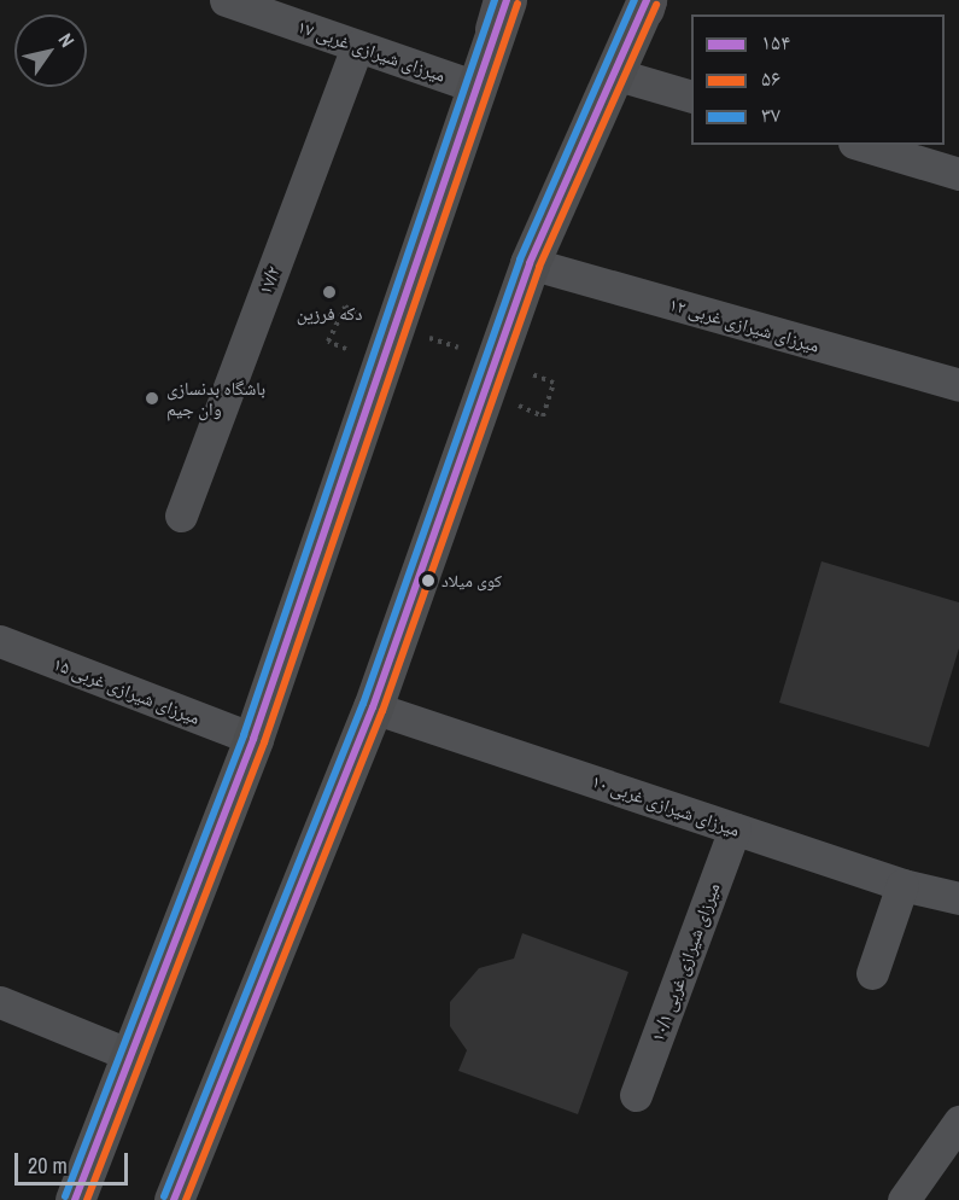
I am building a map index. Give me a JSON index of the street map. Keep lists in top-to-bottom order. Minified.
{"streets":{"street":["۱۷ میرزای شیرازی غربی","۱۷/۲","۱۲ میرزای شیرازی غربی","۱۵ میرزای شیرازی غربی","۱۰ میرزای شیرازی غربی","۱۰/۱ میرزای شیرازی غربی"]},"crossings":[["۱۷ میرزای شیرازی غربی","۱۷/۲"],["۱۰ میرزای شیرازی غربی","۱۰/۱ میرزای شیرازی غربی"]],"places":["دکه فرزین","باشگاه بدنسازی وان جیم","کوی میلاد"],"lines":["transit line ۱۵۴","transit line ۳۷","transit line ۵۶"],"legend":["۱۵۴","۵۶","۳۷"],"scale_bar":"20 m","north":"top right"}
